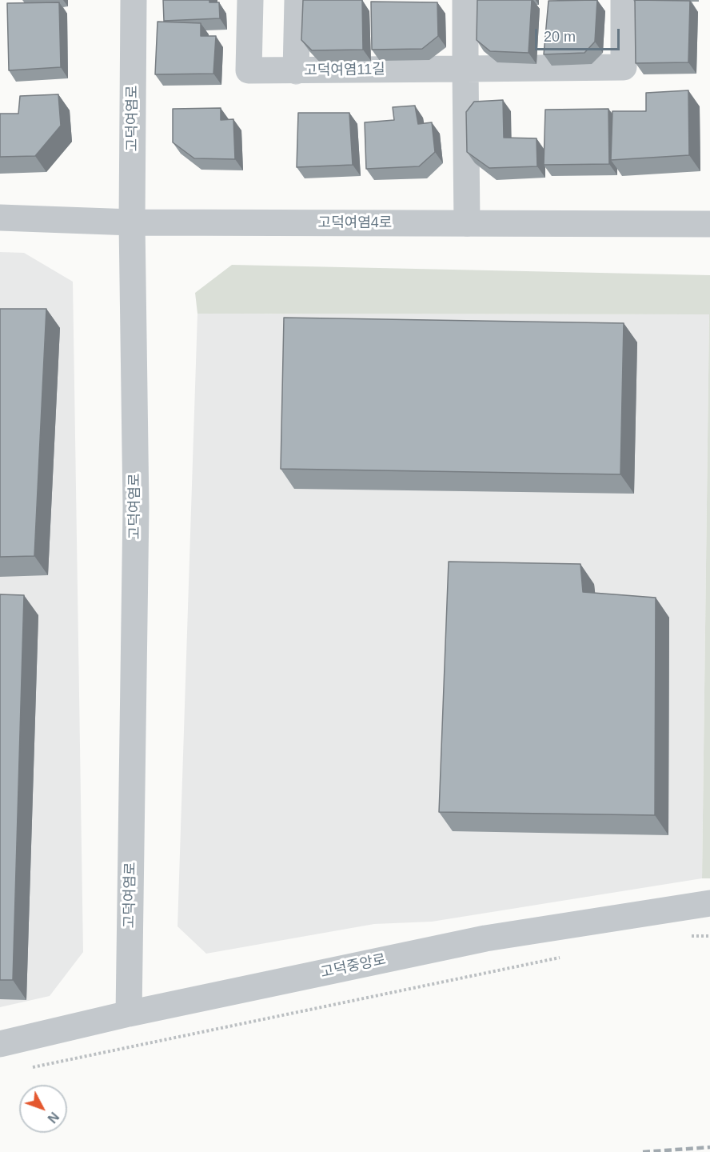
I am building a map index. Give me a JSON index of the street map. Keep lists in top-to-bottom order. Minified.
{"streets":{"street":["고덕여염11길","고덕여염로","고덕여염4로","고덕중앙로"]},"crossings":[["고덕여염로","고덕여염4로"],["고덕여염로","고덕중앙로"]],"scale_bar":"20 m","north":"bottom right"}
